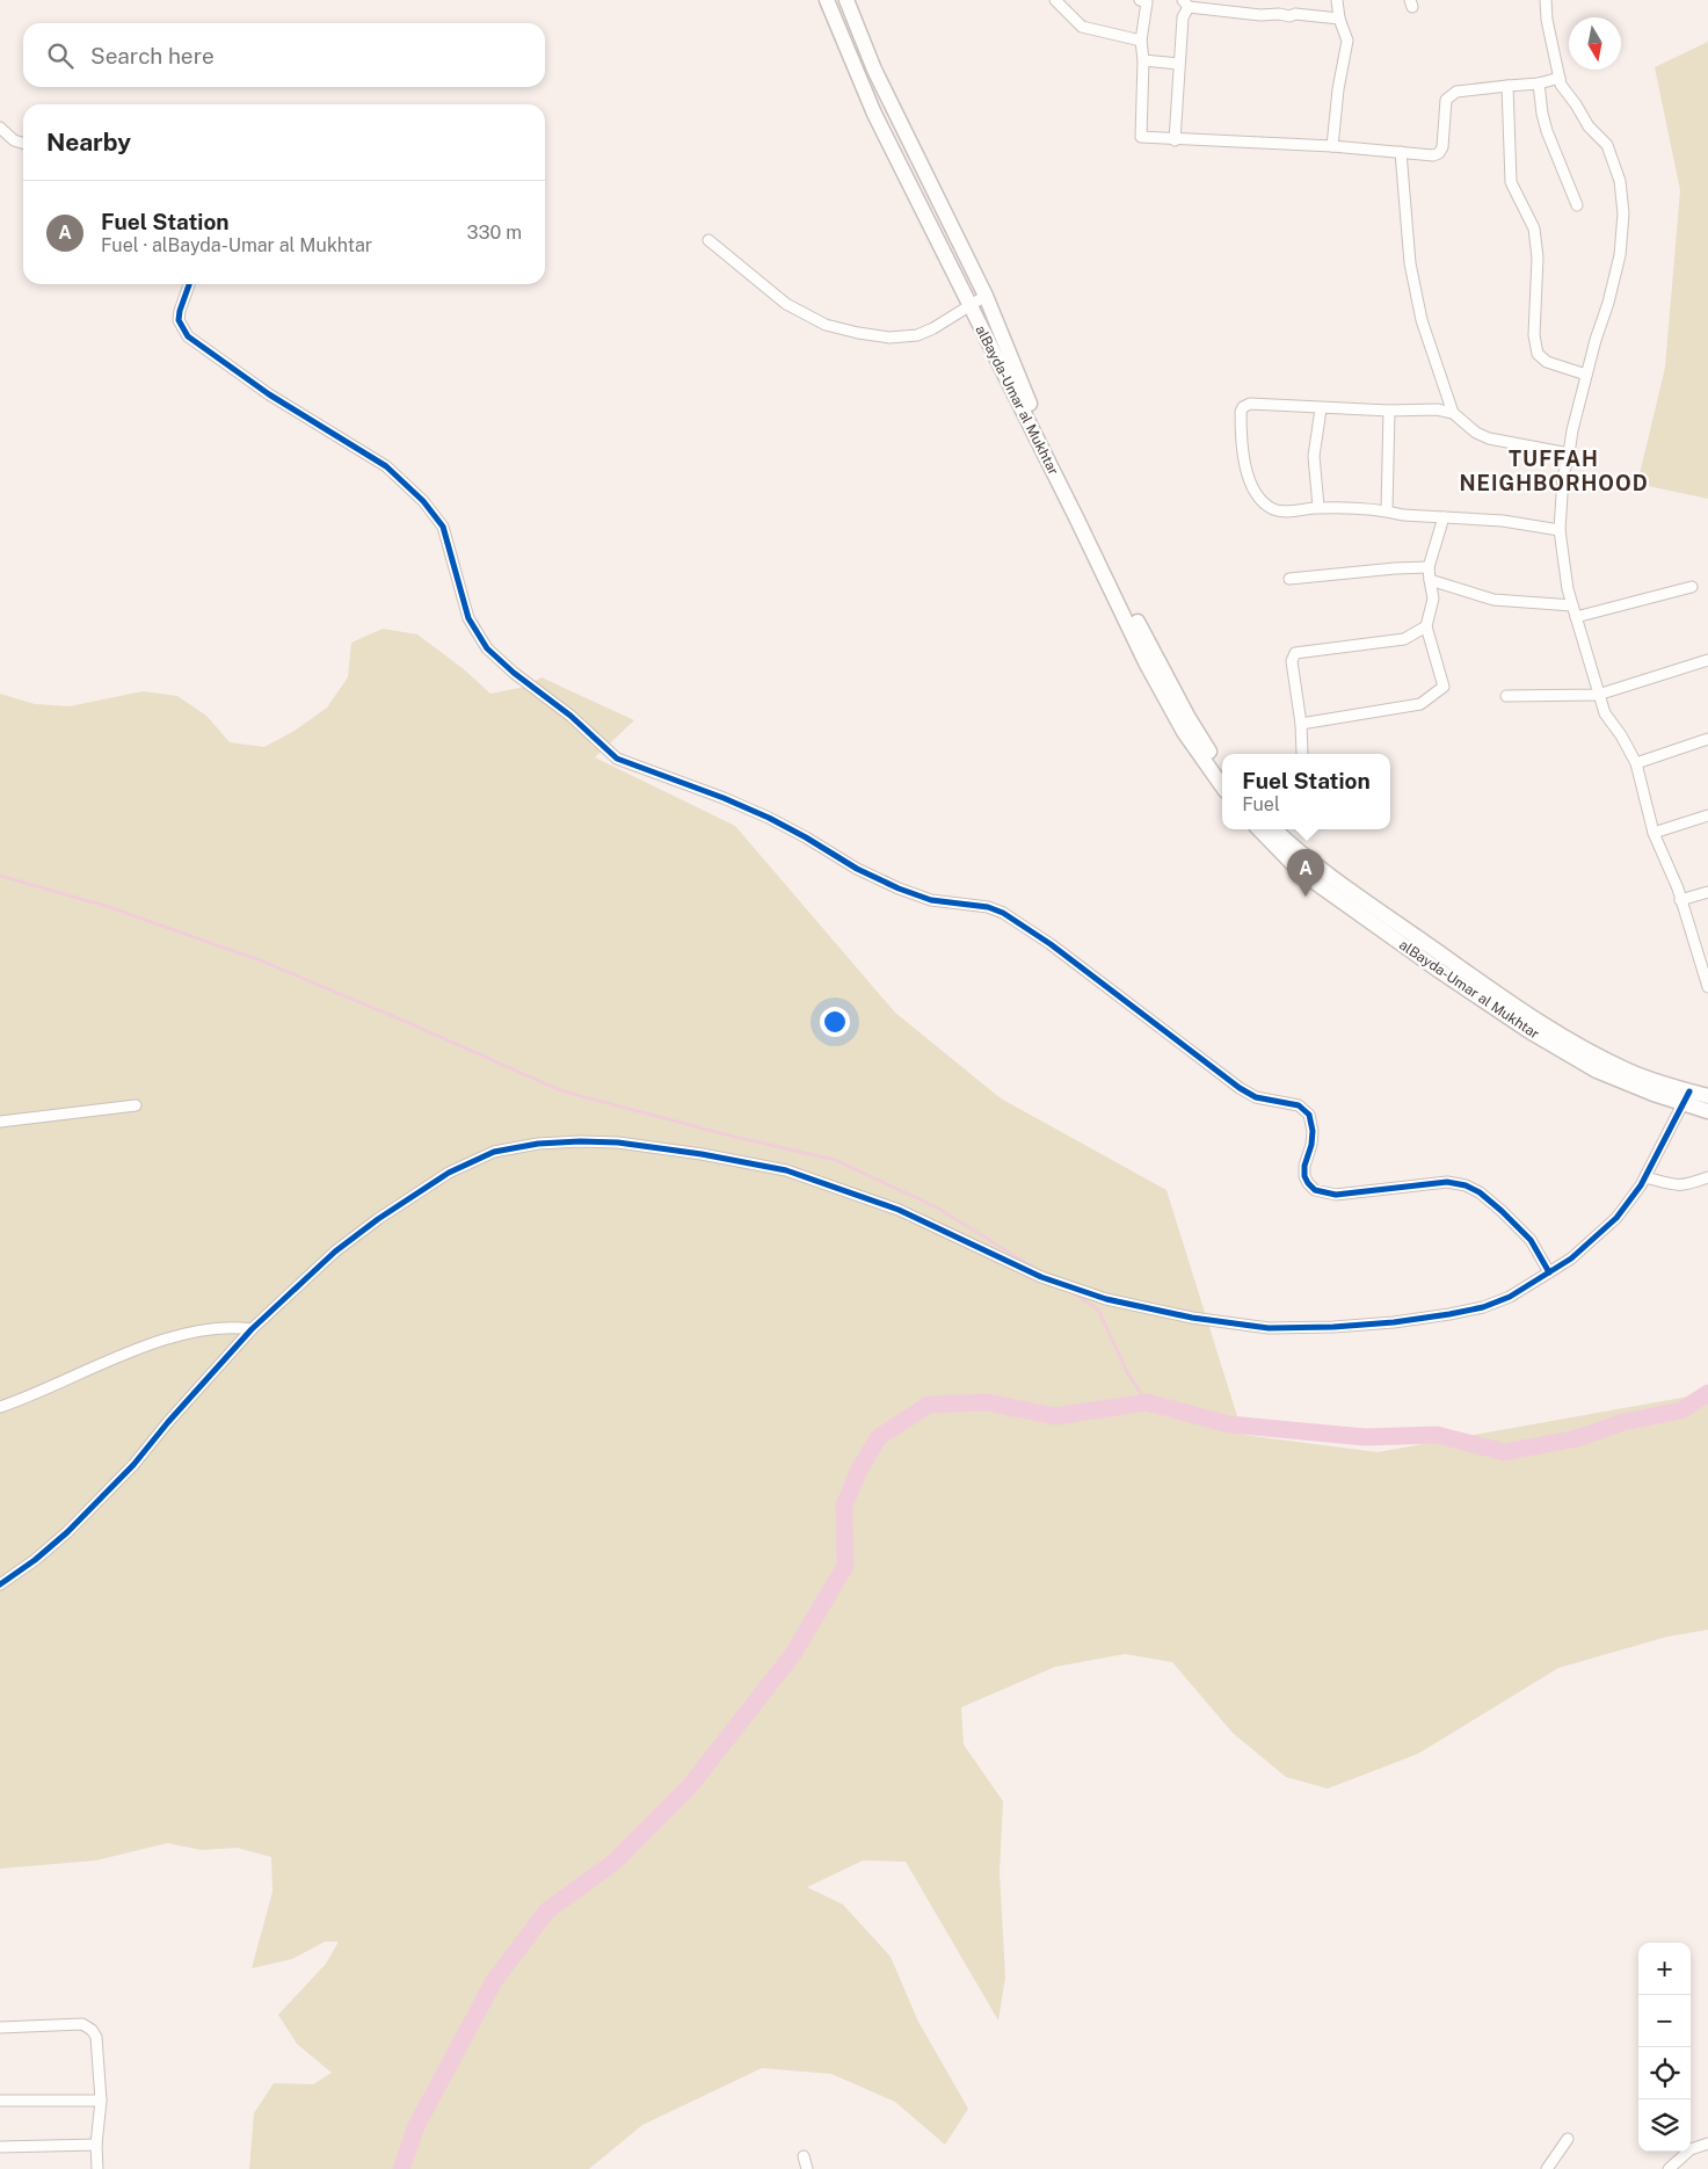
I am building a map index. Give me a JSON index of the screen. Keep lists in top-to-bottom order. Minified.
{"streets":{"main road":["alBayda-Umar al Mukhtar"]},"districts":["TUFFAH NEIGHBORHOOD"],"north":"bottom","page":{"search":"Search here","heading":"Nearby","list":[{"mark":"A","name":"Fuel Station","note":"Fuel · alBayda-Umar al Mukhtar","value":"330 m"}],"popup":["Fuel Station","Fuel"],"pins":"A","map_buttons":["+","−"]}}
